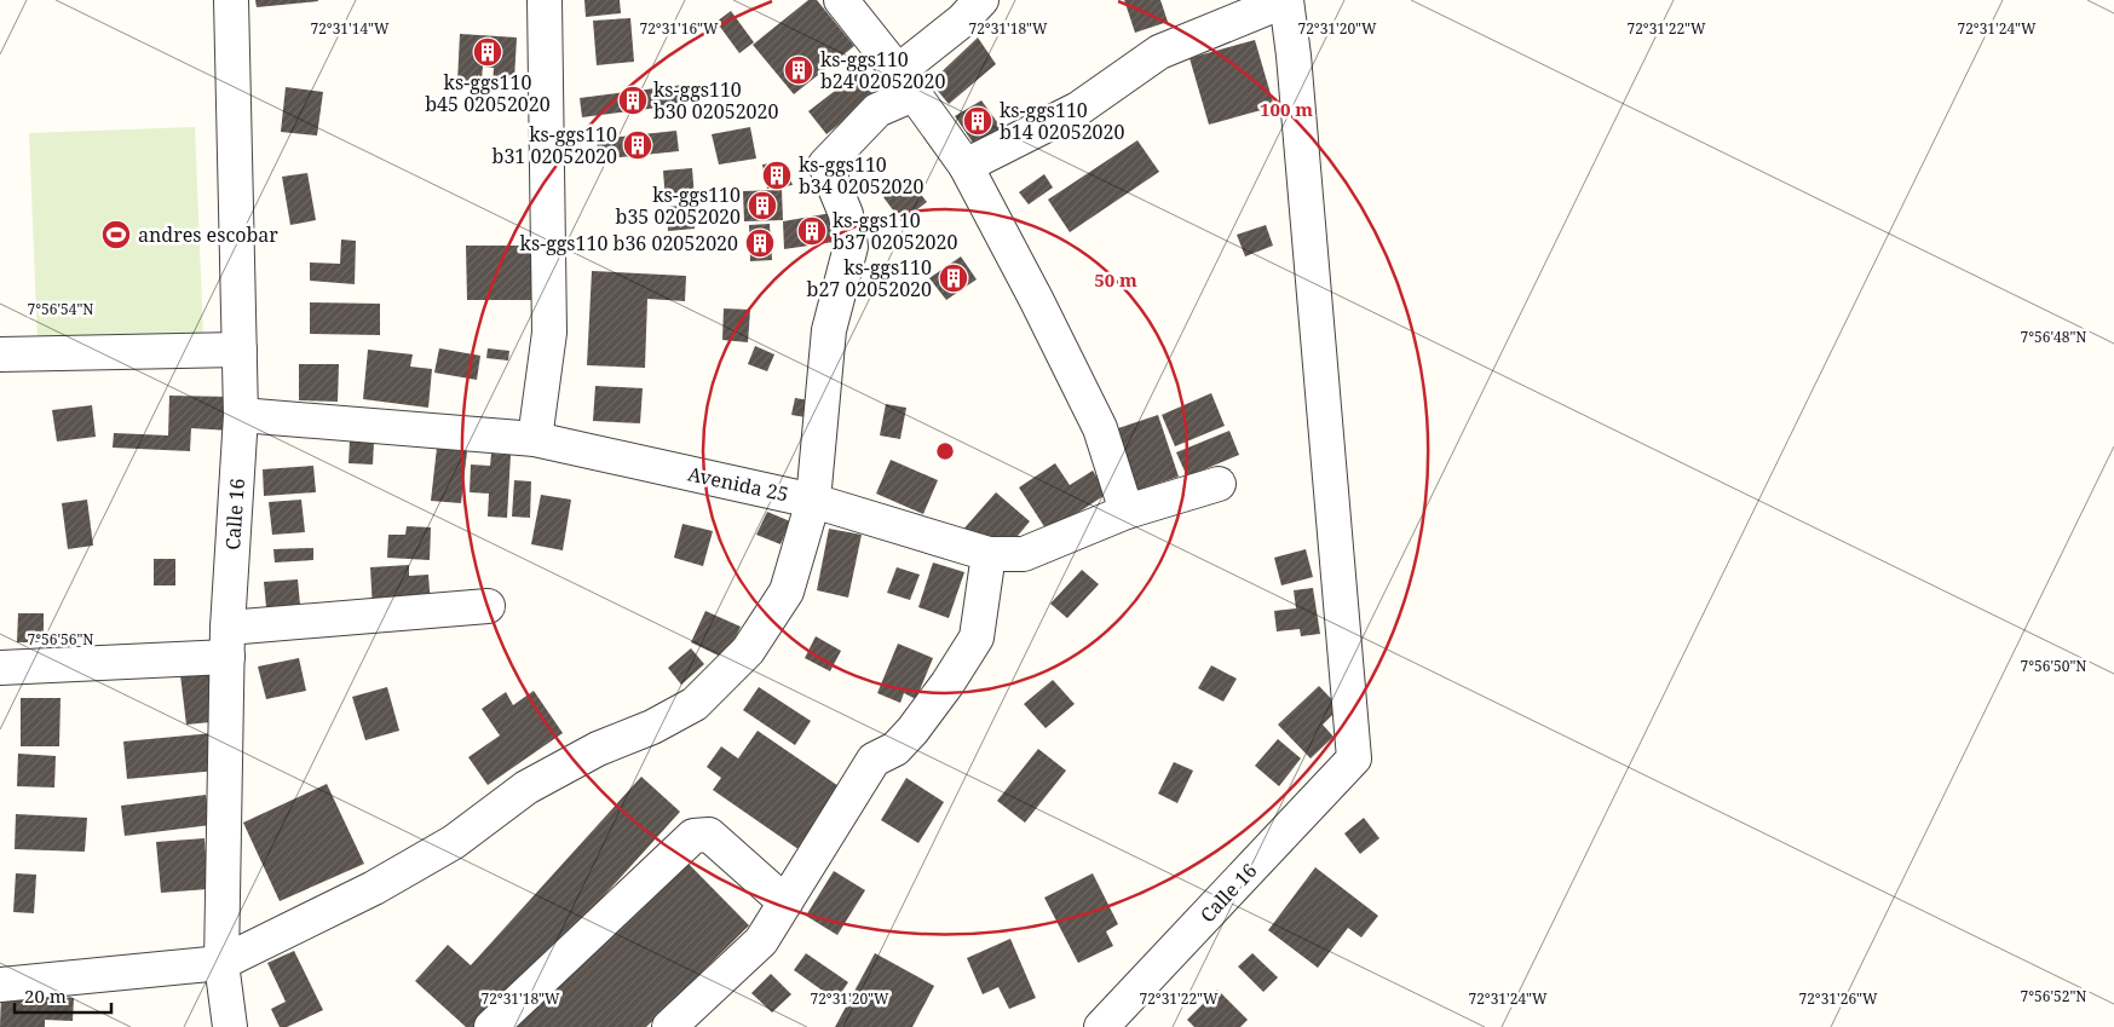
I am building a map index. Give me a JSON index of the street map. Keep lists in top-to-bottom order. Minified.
{"streets":{"street":["Avenida 25","Calle 16"]},"crossings":[["Avenida 25","Calle 16"]],"places":{"building":["ks-ggs110 b45 02052020","ks-ggs110 b24 02052020","ks-ggs110 b30 02052020","ks-ggs110 b14 02052020","ks-ggs110 b31 02052020","ks-ggs110 b34 02052020","ks-ggs110 b35 02052020","ks-ggs110 b37 02052020","ks-ggs110 b36 02052020","ks-ggs110 b27 02052020"],"sports":["andres escobar"]},"scale_bar":"20 m","coordinates":["72°31'14\"W","72°31'16\"W","72°31'18\"W","72°31'20\"W","72°31'22\"W","72°31'24\"W","7°56'54\"N","7°56'48\"N","7°56'56\"N","7°56'50\"N","7°56'52\"N","72°31'26\"W"],"rings":["100 m","50 m"]}
